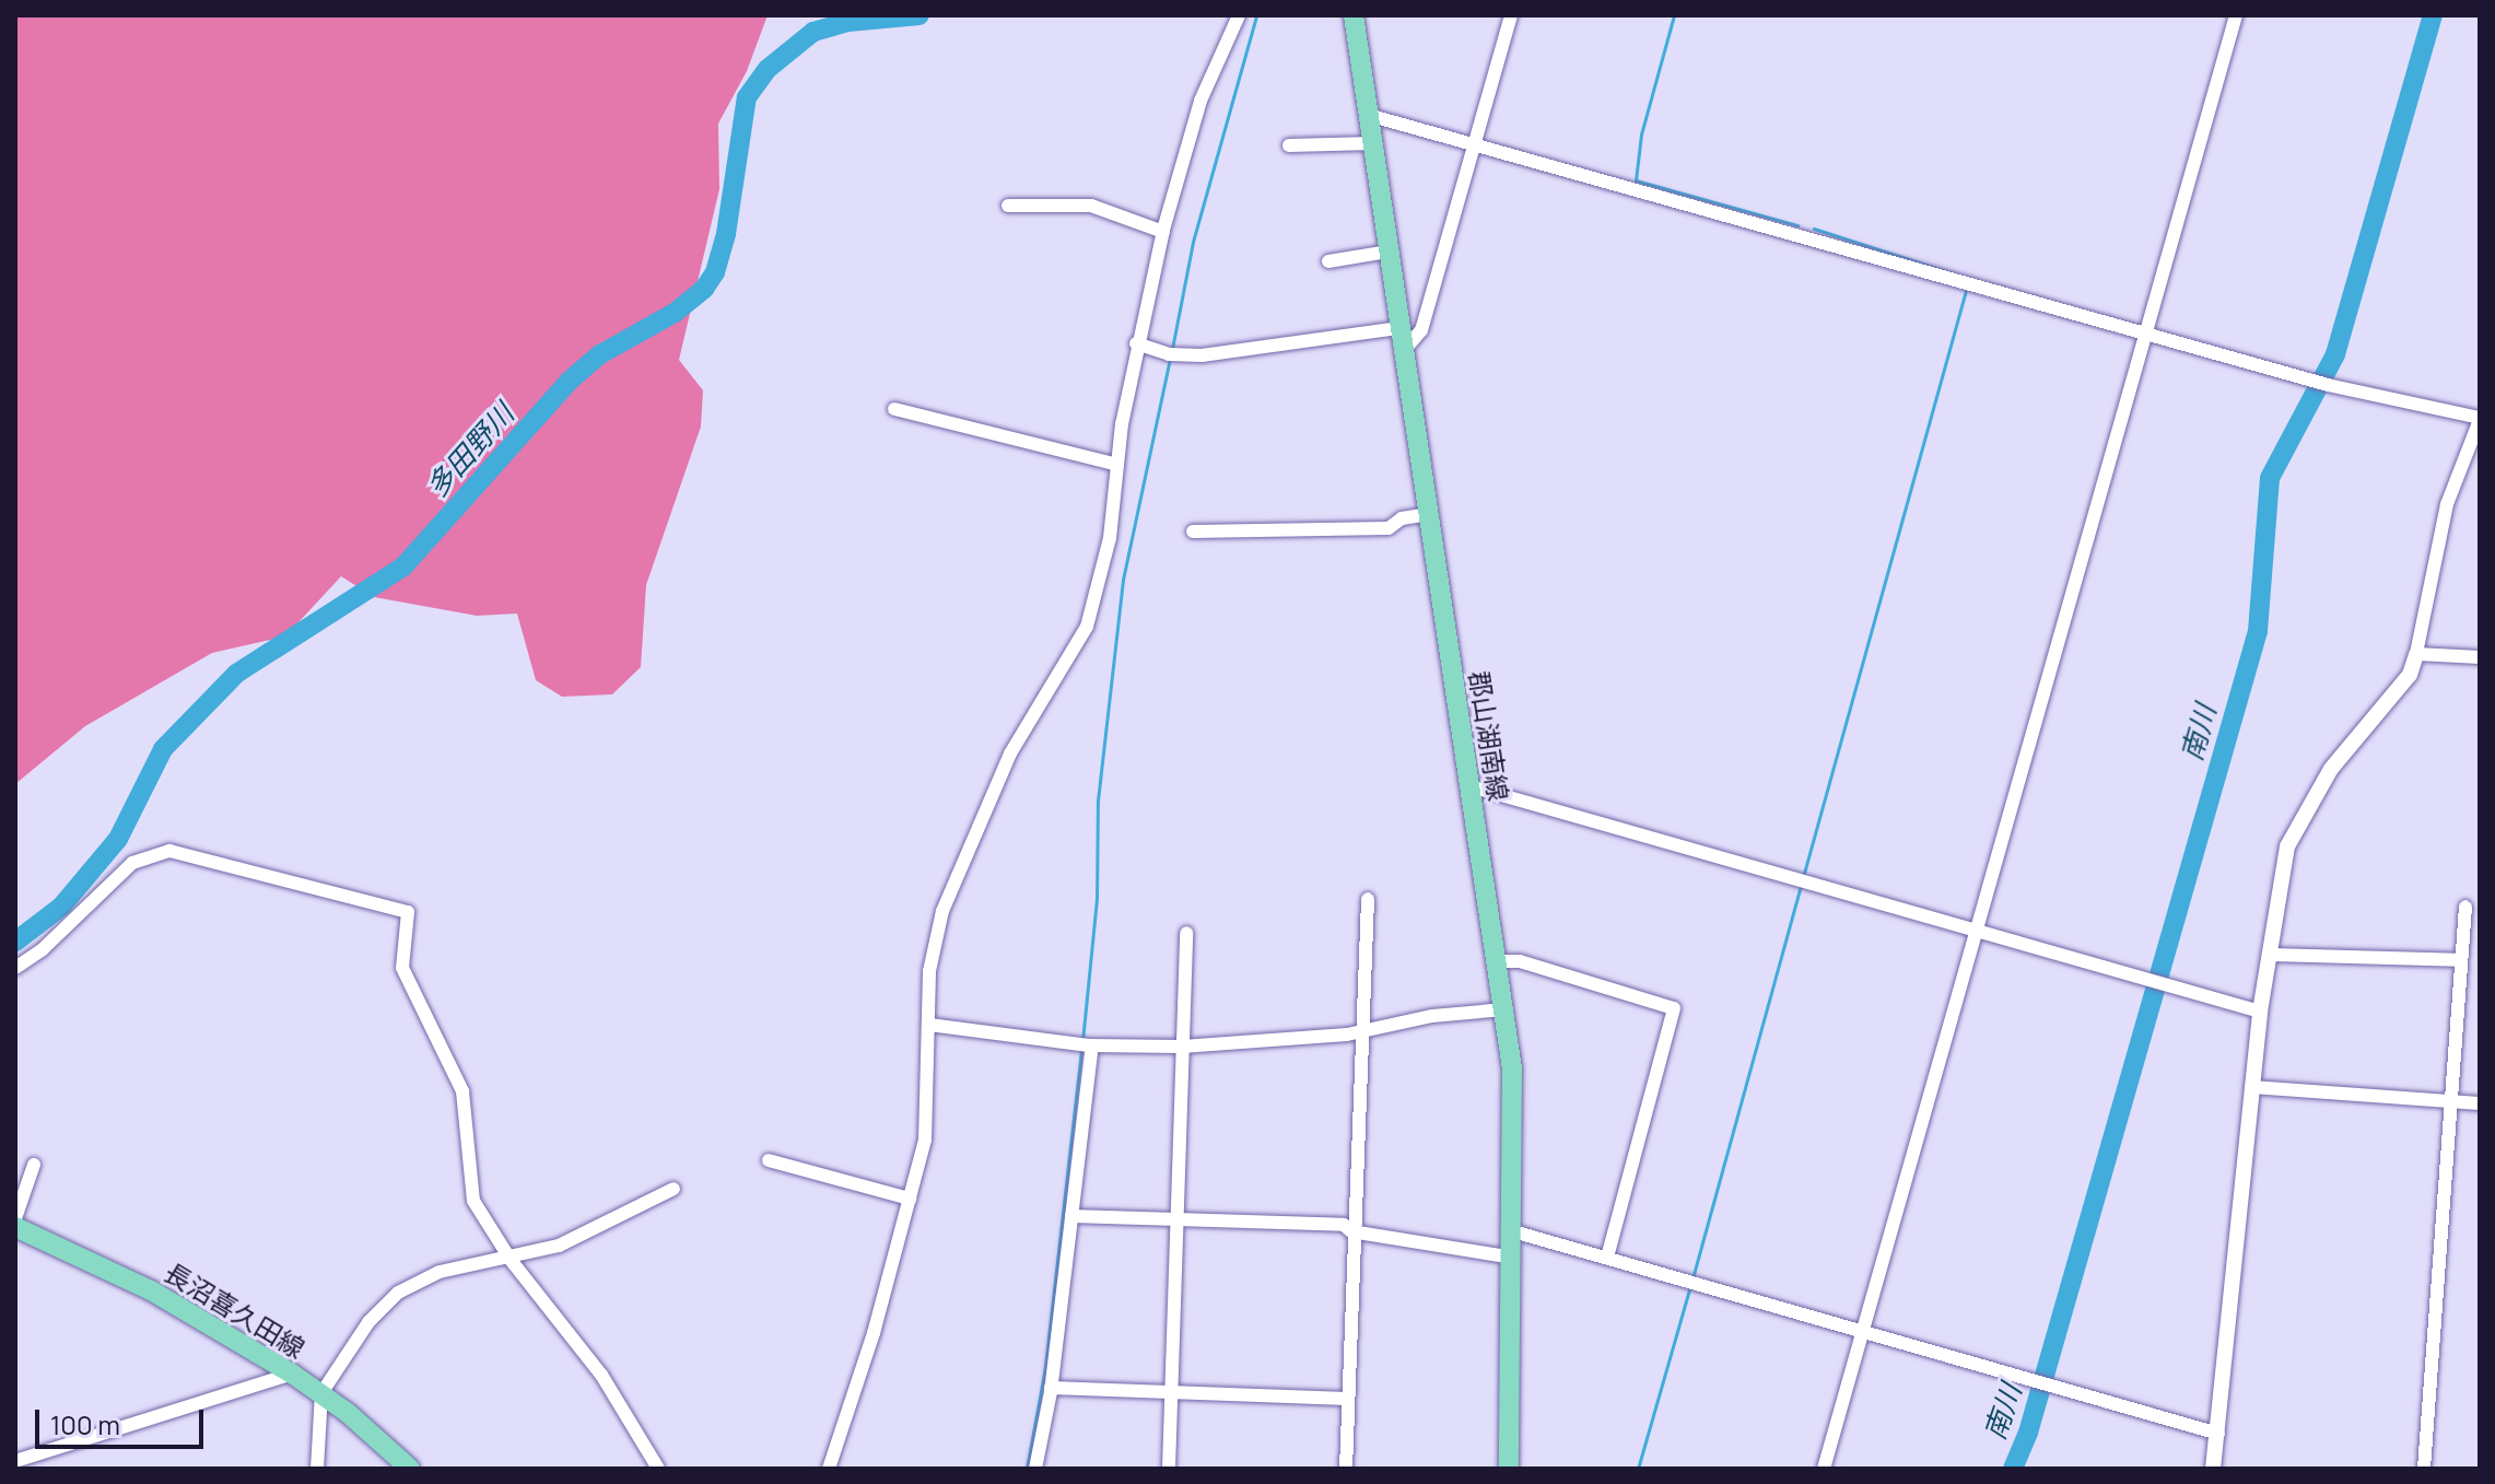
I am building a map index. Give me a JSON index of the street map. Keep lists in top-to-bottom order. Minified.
{"streets":{"main road":["郡山湖南線","長沼喜久田線"]},"water":["多田野川","南川"],"scale_bar":"100 m"}
